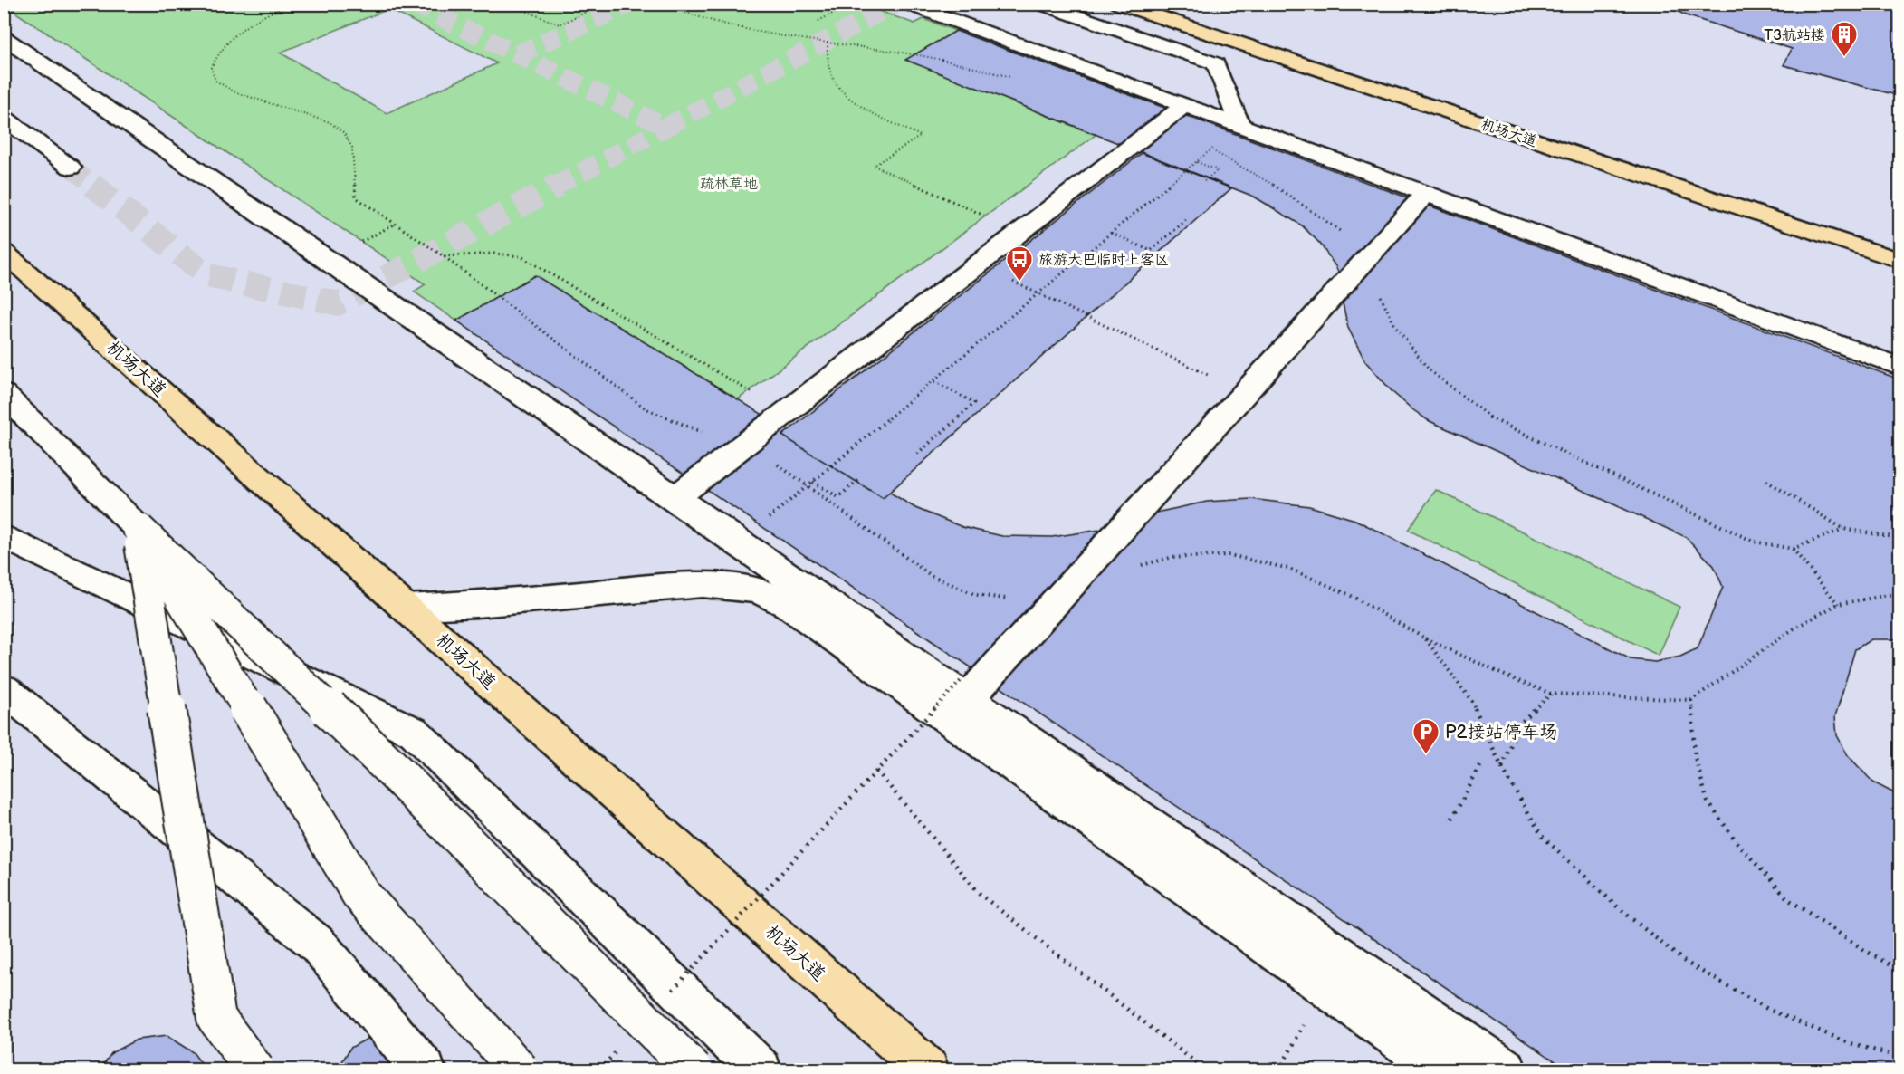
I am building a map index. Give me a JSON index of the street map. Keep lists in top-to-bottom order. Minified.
{"streets":{"highway":["机场大道"]},"parks":["疏林草地"],"places":{"building":["T3航站楼"],"bus stop":["旅游大巴临时上客区"],"parking":["P2接站停车场"]}}
